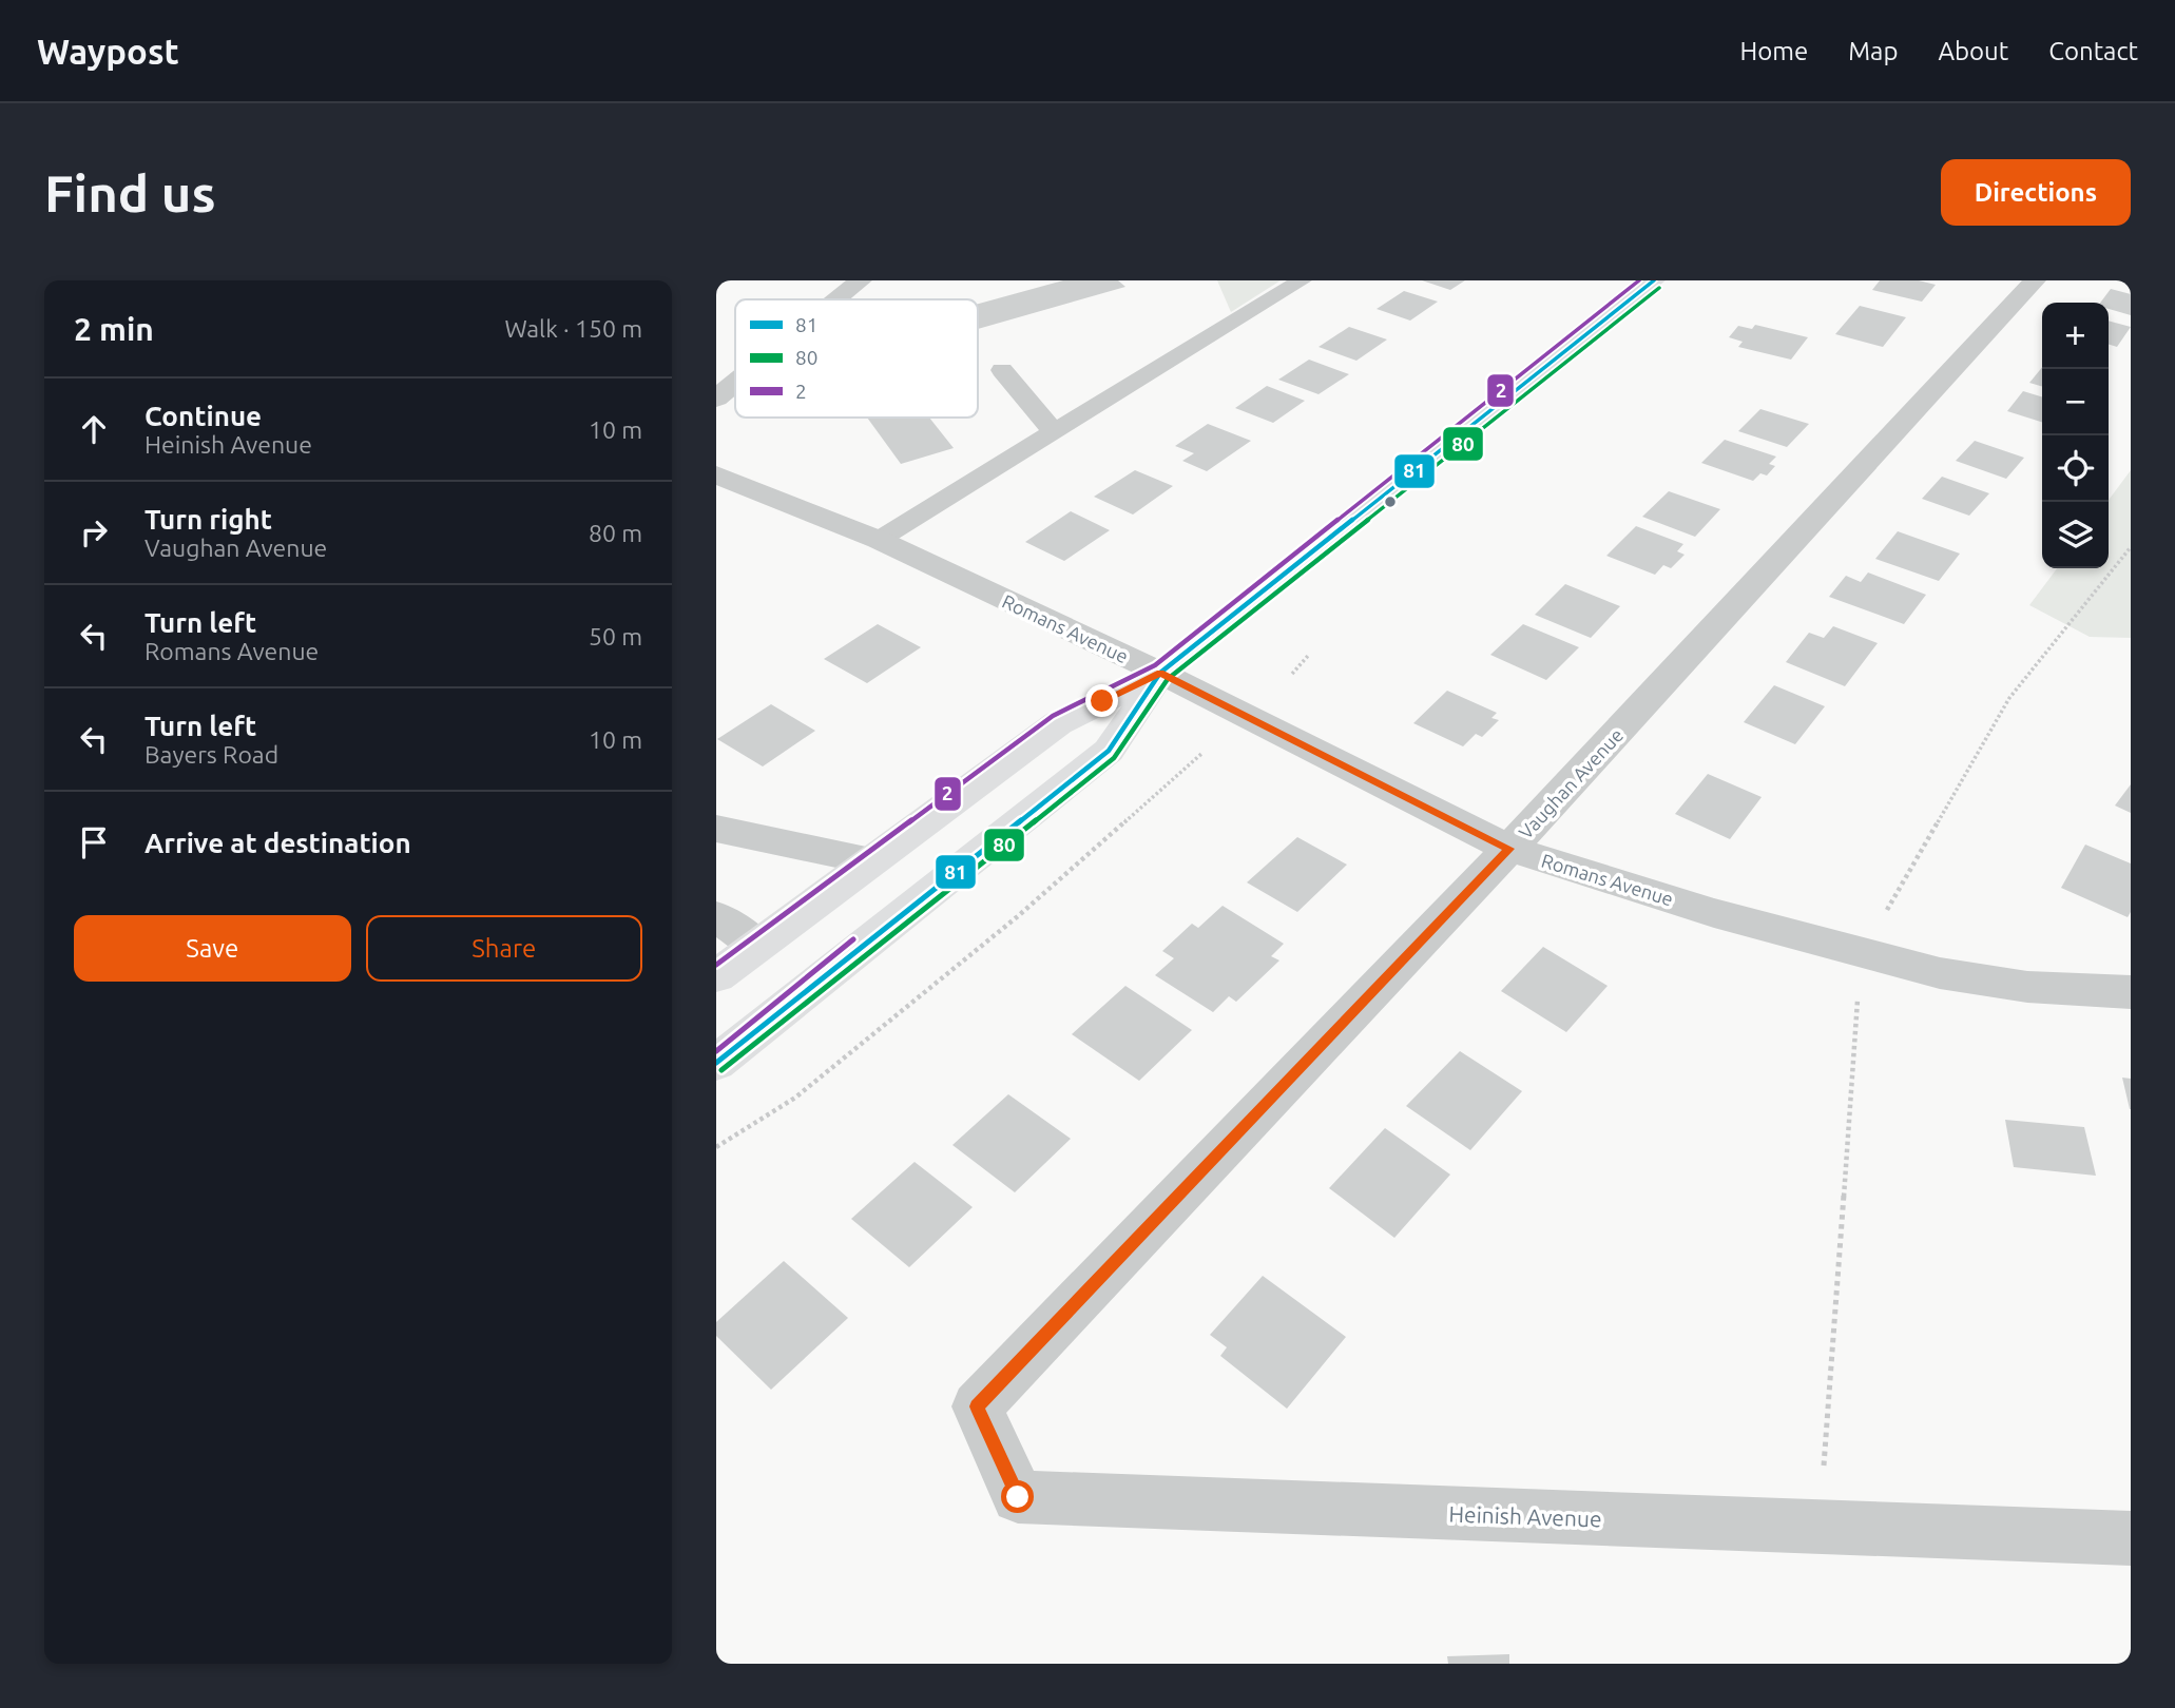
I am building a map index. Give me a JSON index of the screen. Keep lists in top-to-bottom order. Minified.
{"streets":{"street":["Romans Avenue","Vaughan Avenue","Heinish Avenue"]},"crossings":[["Romans Avenue","Vaughan Avenue"],["Vaughan Avenue","Heinish Avenue"]],"lines":["transit line 81","transit line 2","transit line 80"],"legend":["81","80","2"],"page":{"header":"Waypost","nav":["Home","Map","About","Contact"],"buttons":["Directions",["Save","Share"]],"title":"Find us","heading":["2 min","Walk · 150 m"],"map_buttons":["+","−"],"list":[["Continue","Heinish Avenue","10 m"],["Turn right","Vaughan Avenue","80 m"],["Turn left","Romans Avenue","50 m"],["Turn left","Bayers Road","10 m"],"Arrive at destination"]}}
